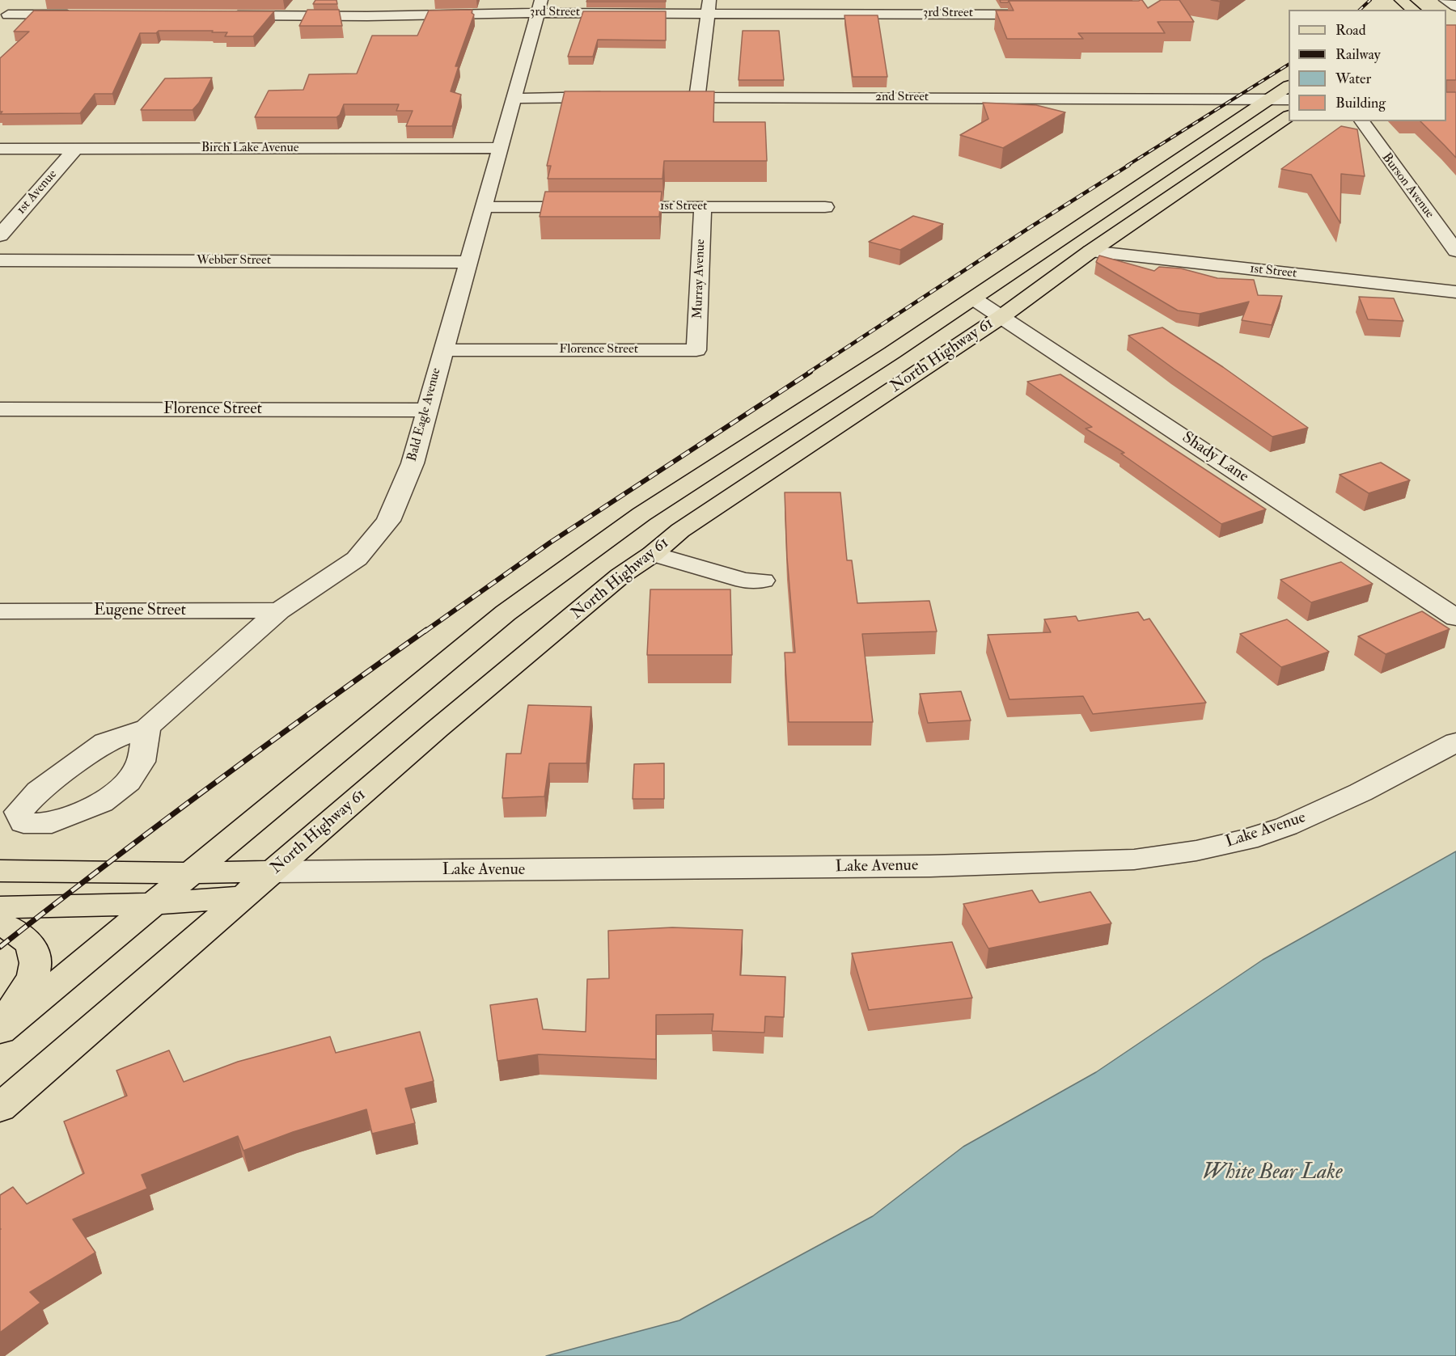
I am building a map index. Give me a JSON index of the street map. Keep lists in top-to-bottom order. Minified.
{"streets":{"main road":["North Highway 61"],"street":["3rd Street","2nd Street","Birch Lake Avenue","Burson Avenue","1st Avenue","1st Street","Webber Street","Murray Avenue","Florence Street","Bald Eagle Avenue","Shady Lane","Eugene Street","Lake Avenue"]},"crossings":[["3rd Street","Bald Eagle Avenue"],["2nd Street","North Highway 61"],["Birch Lake Avenue","1st Avenue"],["Birch Lake Avenue","Bald Eagle Avenue"],["1st Street","Murray Avenue"],["1st Street","North Highway 61"],["1st Street","Bald Eagle Avenue"],["Webber Street","Bald Eagle Avenue"],["Murray Avenue","Florence Street"],["Florence Street","Bald Eagle Avenue"],["North Highway 61","Shady Lane"],["North Highway 61","Lake Avenue"],["Bald Eagle Avenue","Eugene Street"]],"water":["White Bear Lake"],"legend":["Road","Railway","Water","Building"]}
